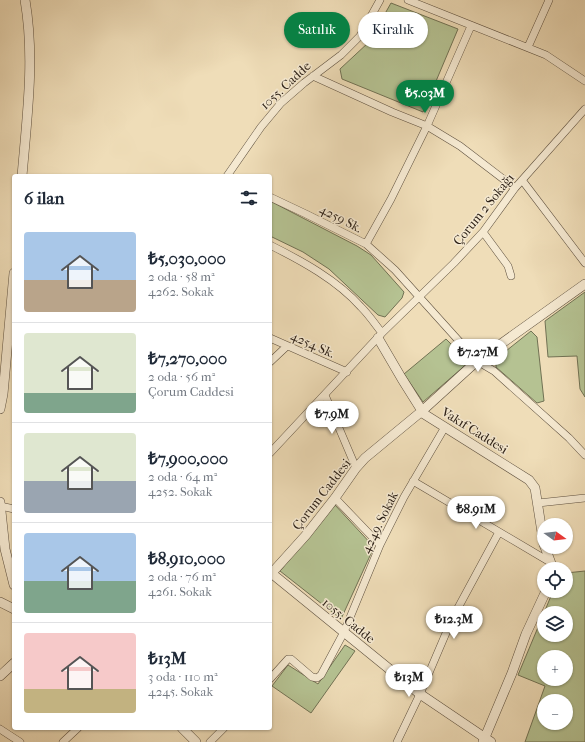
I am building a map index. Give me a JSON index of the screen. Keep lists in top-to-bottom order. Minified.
{"streets":{"street":["1055. Cadde","Çorum 2 Sokağı","4259 Sk.","4254 Sk.","Vakıf Caddesi","Çorum Caddesi","4249. Sokak"]},"crossings":[["1055. Cadde","4249. Sokak"],["Çorum 2 Sokağı","4259 Sk."],["Çorum 2 Sokağı","4254 Sk."],["Çorum 2 Sokağı","Vakıf Caddesi"],["4259 Sk.","Çorum Caddesi"],["Vakıf Caddesi","Çorum Caddesi"],["Vakıf Caddesi","4249. Sokak"]],"north":"right","page":{"chip":["Satılık","Kiralık"],"price":["₺5.03M","₺7.27M","₺7.9M","₺8.91M","₺12.3M","₺13M"],"heading":"6 ilan","list":[{"name":"₺5,030,000","note":"2 oda · 58 m² · 4262. Sokak"},{"name":"₺7,270,000","note":"2 oda · 56 m² · Çorum Caddesi"},{"name":"₺7,900,000","note":"2 oda · 64 m² · 4252. Sokak"},{"name":"₺8,910,000","note":"2 oda · 76 m² · 4261. Sokak"},{"name":"₺13M","note":"3 oda · 110 m² · 4245. Sokak"}],"map_buttons":["+","−"]}}
